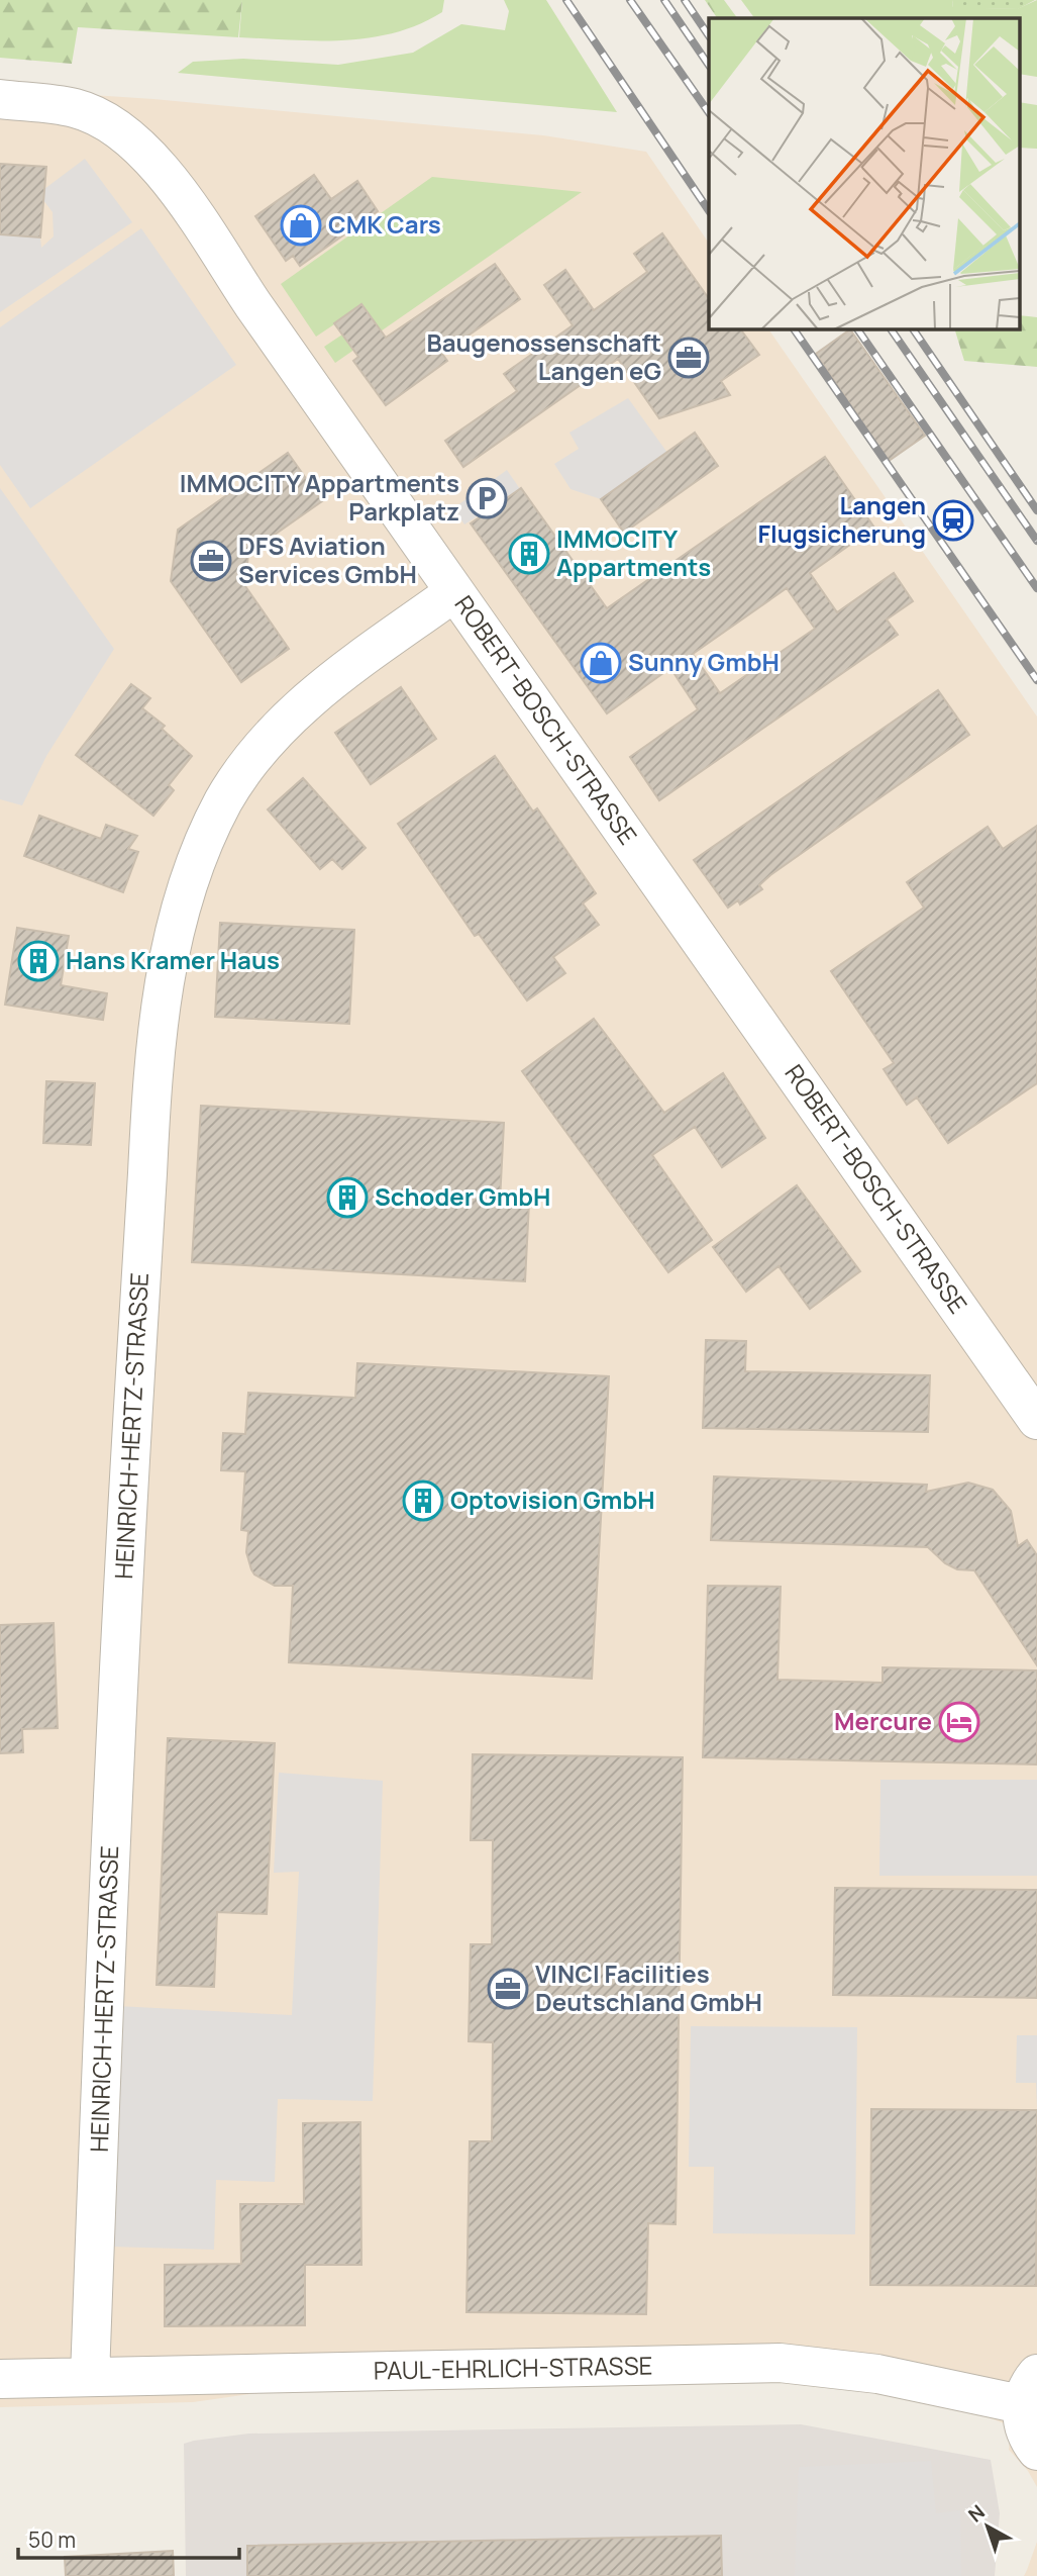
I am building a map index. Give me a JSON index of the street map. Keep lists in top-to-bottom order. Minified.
{"streets":{"street":["ROBERT-BOSCH-STRASSE","HEINRICH-HERTZ-STRASSE","PAUL-EHRLICH-STRASSE"]},"crossings":[["ROBERT-BOSCH-STRASSE","HEINRICH-HERTZ-STRASSE"],["HEINRICH-HERTZ-STRASSE","PAUL-EHRLICH-STRASSE"]],"places":{"shop":["CMK Cars","Sunny GmbH"],"office":["Baugenossenschaft Langen eG","DFS Aviation Services GmbH","VINCI Facilities Deutschland GmbH"],"parking":["IMMOCITY Appartments Parkplatz"],"station":["Langen Flugsicherung"],"building":["IMMOCITY Appartments","Hans Kramer Haus","Schoder GmbH","Optovision GmbH"],"hotel":["Mercure"]},"scale_bar":"50 m","north":"top left"}
